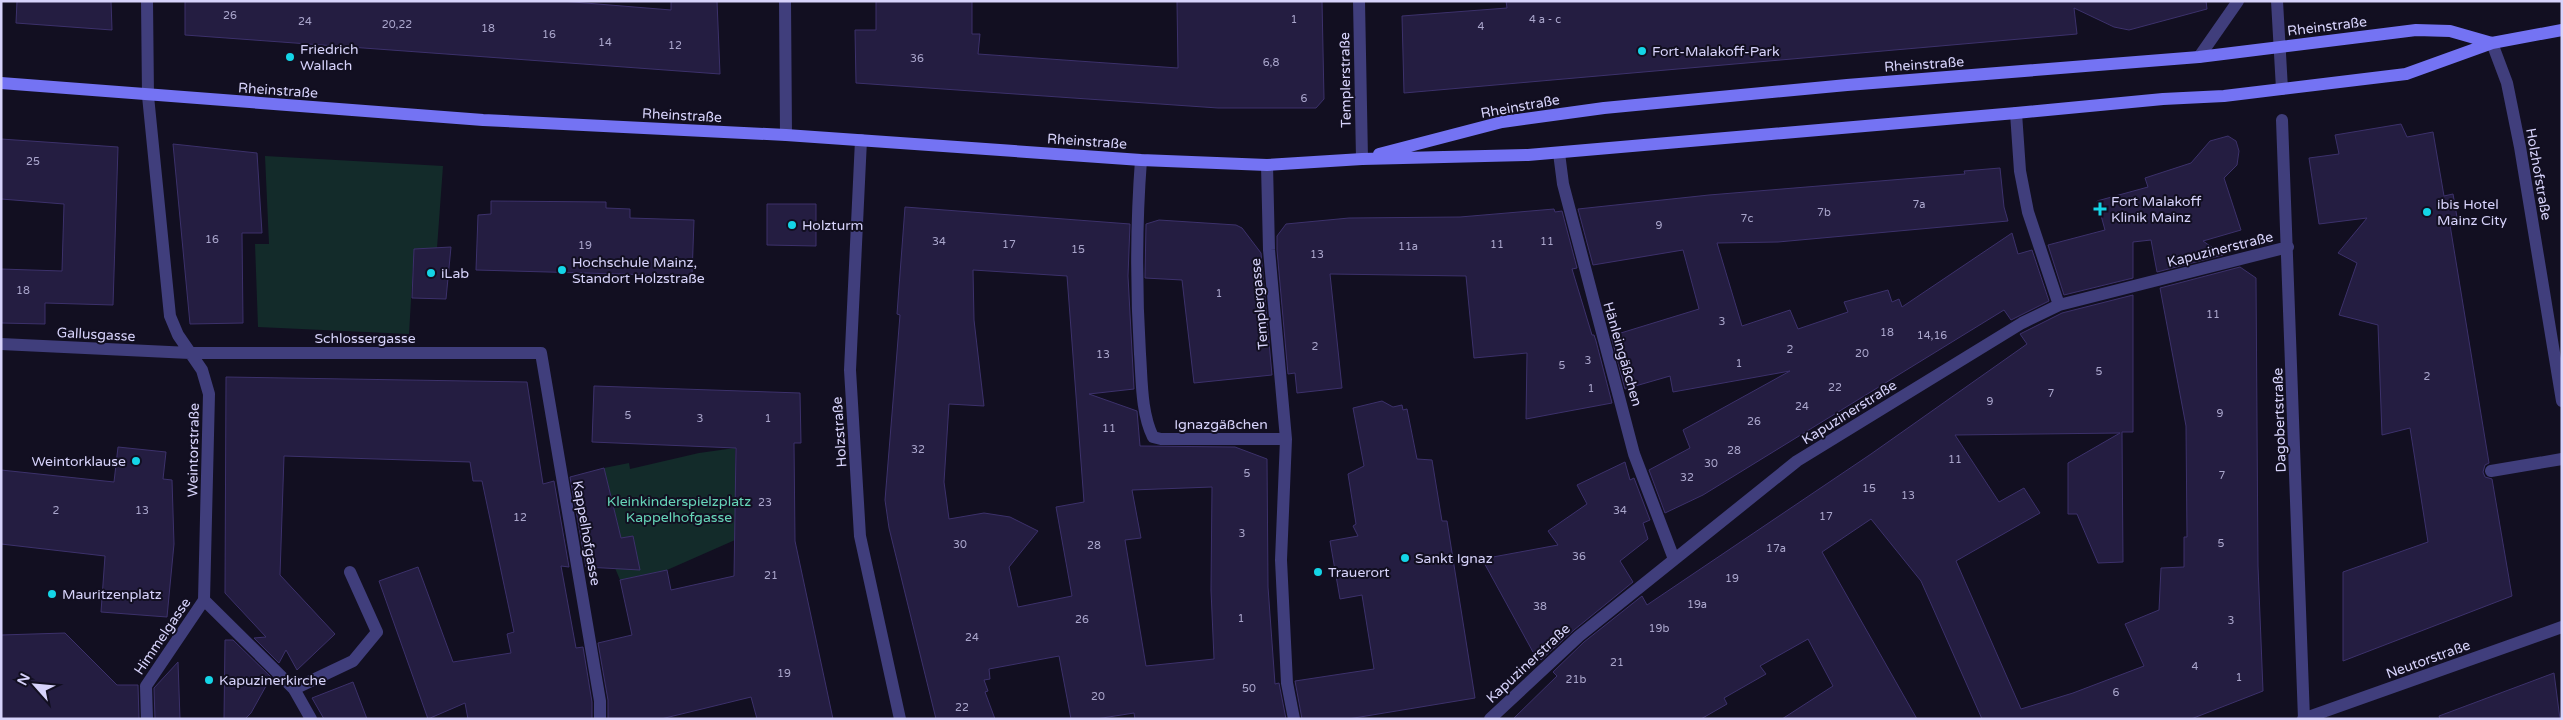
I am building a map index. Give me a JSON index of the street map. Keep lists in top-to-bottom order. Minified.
{"streets":{"main road":["Rheinstraße"],"street":["Templerstraße","Holzhofstraße","Kapuzinerstraße","Templergasse","Gallusgasse","Schlossergasse","Hänleingäßchen","Dagobertstraße","Ignazgäßchen","Holzstraße","Weintorstraße","Kappelhofgasse","Himmelgasse","Neutorstraße"]},"crossings":[["Rheinstraße","Templerstraße"],["Rheinstraße","Holzhofstraße"],["Rheinstraße","Templergasse"],["Rheinstraße","Hänleingäßchen"],["Rheinstraße","Ignazgäßchen"],["Rheinstraße","Holzstraße"],["Rheinstraße","Weintorstraße"],["Kapuzinerstraße","Hänleingäßchen"],["Kapuzinerstraße","Dagobertstraße"],["Templergasse","Ignazgäßchen"],["Gallusgasse","Schlossergasse"],["Gallusgasse","Weintorstraße"],["Schlossergasse","Weintorstraße"],["Schlossergasse","Kappelhofgasse"],["Dagobertstraße","Neutorstraße"],["Weintorstraße","Himmelgasse"]],"parks":["Kleinkinderspielzplatz Kappelhofgasse"],"places":{"other":["Fort-Malakoff-Park","Friedrich Wallach","ibis Hotel Mainz City","Holzturm","Hochschule Mainz, Standort Holzstraße","iLab","Weintorklause","Sankt Ignaz","Trauerort","Mauritzenplatz","Kapuzinerkirche"],"health":["Fort Malakoff Klinik Mainz"]},"house_numbers":["26","1","4 a - c","24","20,22","4","18","16","14","12","36","6,8","6","25","7a","7b","7c","9","16","34","11","17","11","19","11a","15","13","18","1","11","3","18","14,16","2","2","20","13","3","1","5","5","2","22","1","7","9","24","9","5","3","1","26","11","32","28","11","30","5","7","32","15","13","23","2","13","34","17","12","3","5","30","28","17a","36","21","19","19a","38","1","26","3","19b","24","21","4","19","1","21b","50","6","20","22"],"north":"top left"}
